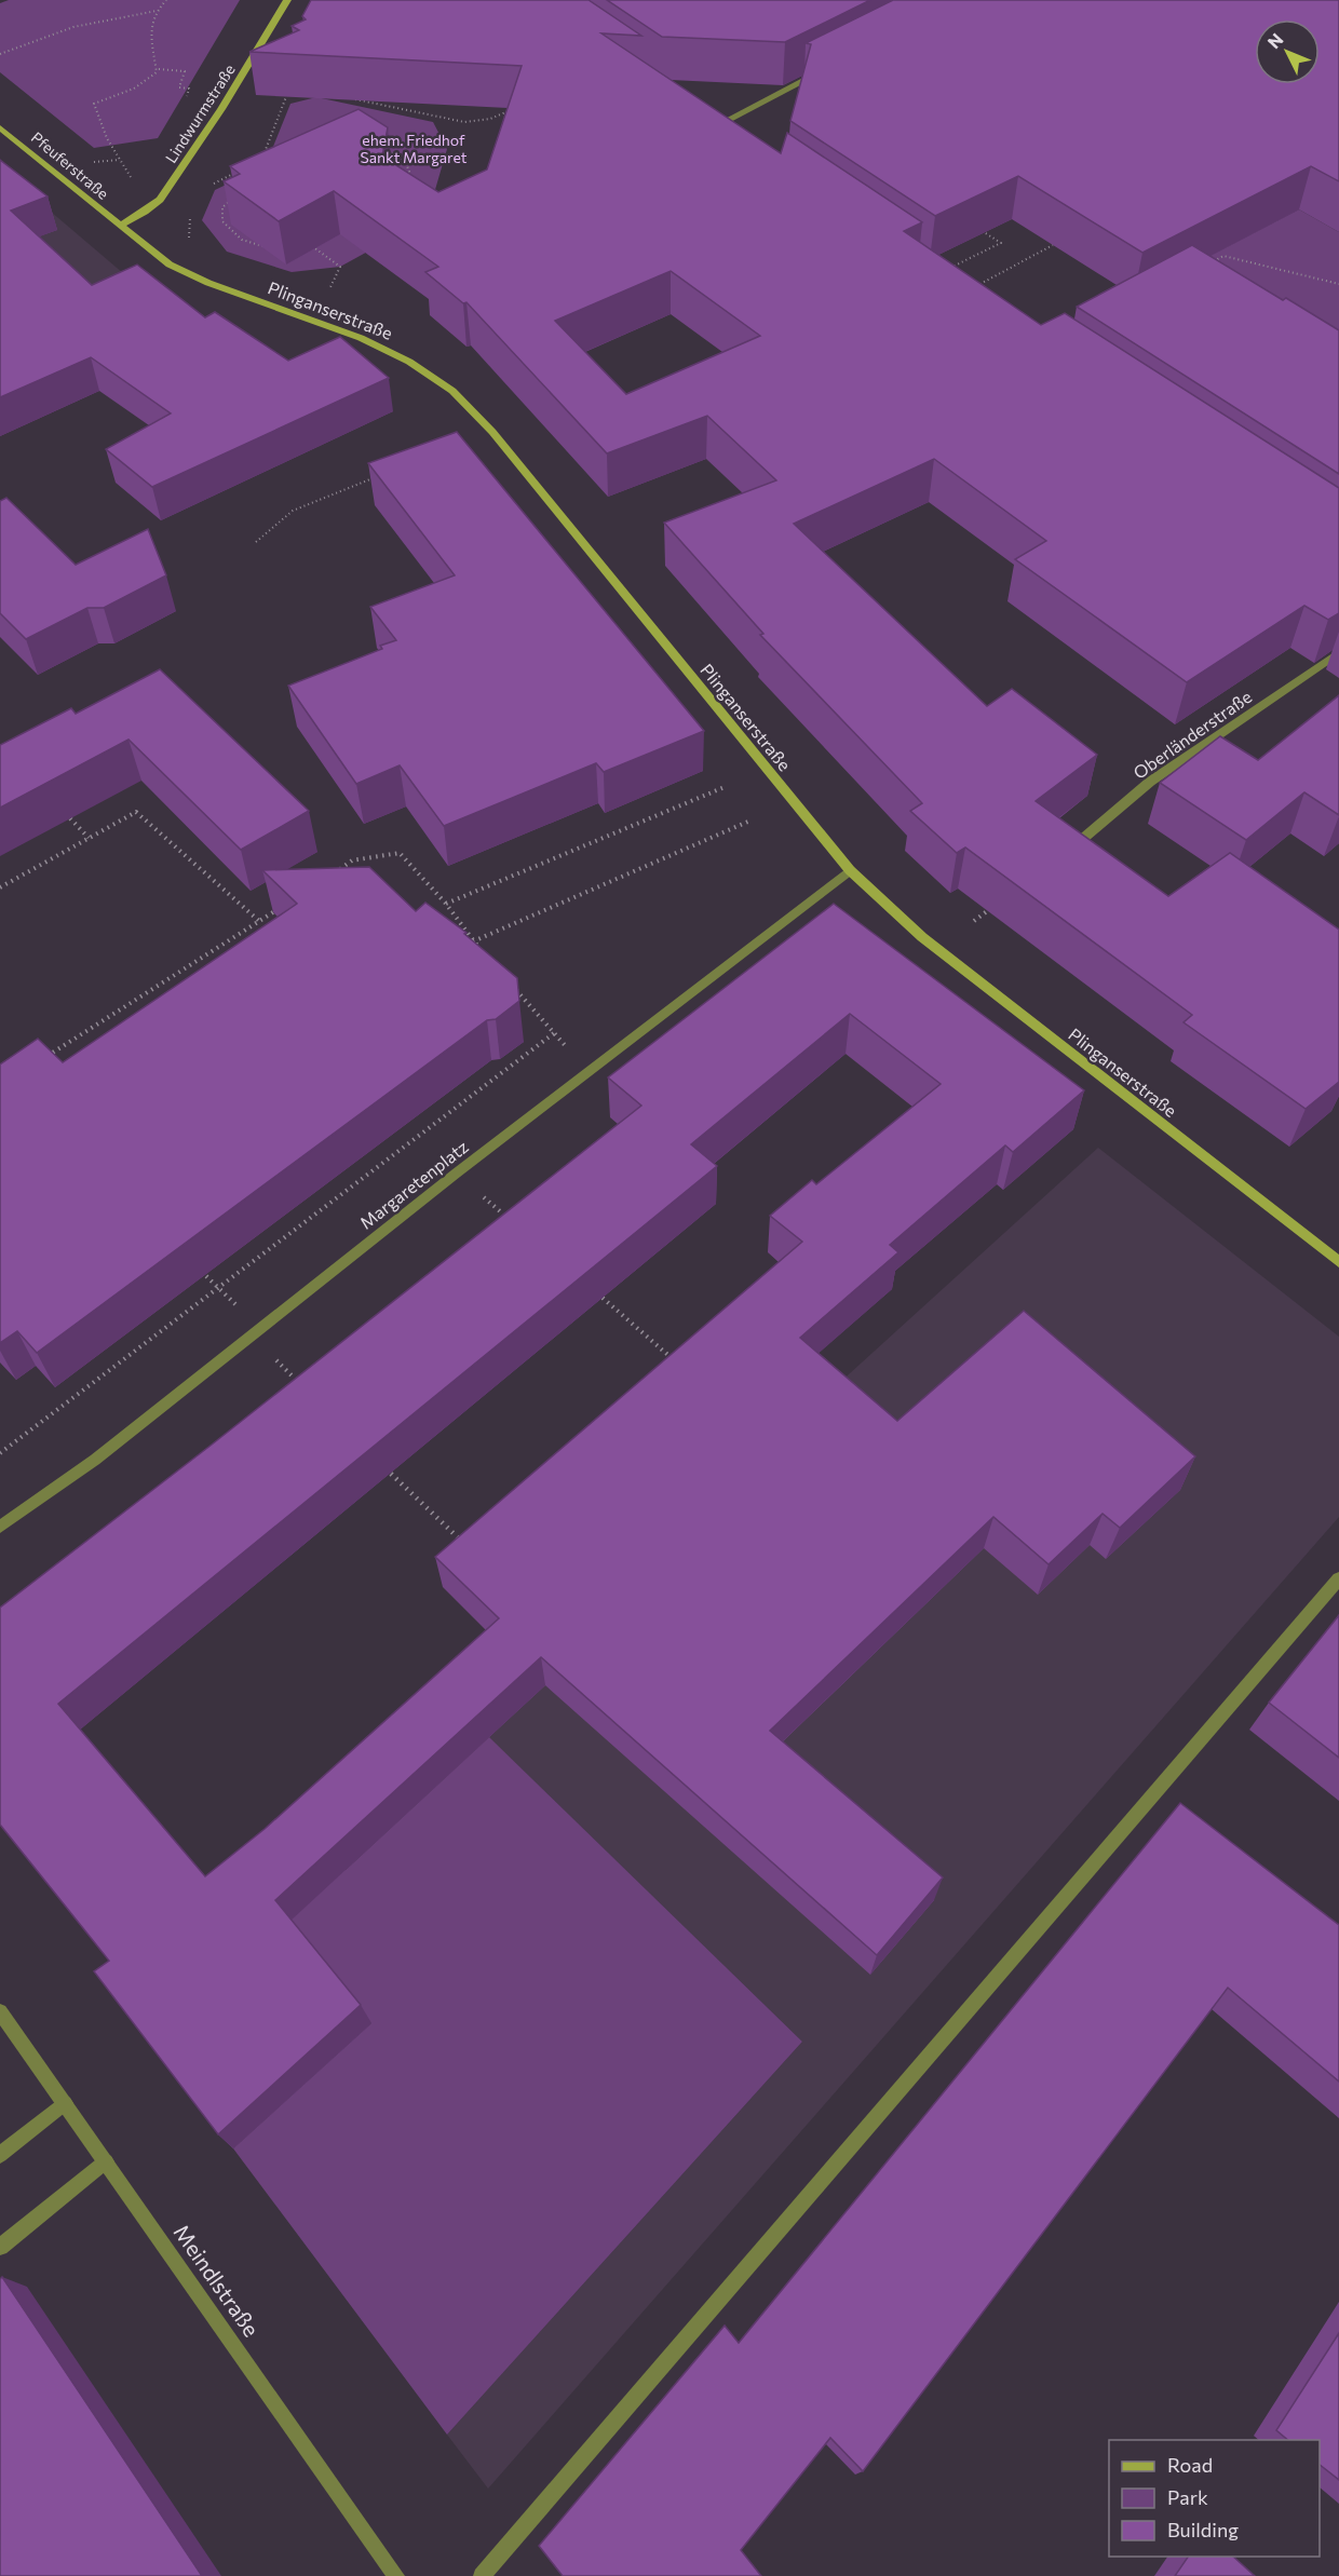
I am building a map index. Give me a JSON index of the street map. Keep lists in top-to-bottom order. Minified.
{"streets":{"main road":["Lindwurmstraße","Pfeuferstraße","Plinganserstraße"],"street":["Oberländerstraße","Margaretenplatz","Meindlstraße"]},"crossings":[["Lindwurmstraße","Pfeuferstraße"],["Lindwurmstraße","Plinganserstraße"],["Pfeuferstraße","Plinganserstraße"],["Plinganserstraße","Margaretenplatz"]],"parks":["ehem. Friedhof Sankt Margaret"],"legend":["Road","Park","Building"],"north":"top left"}
